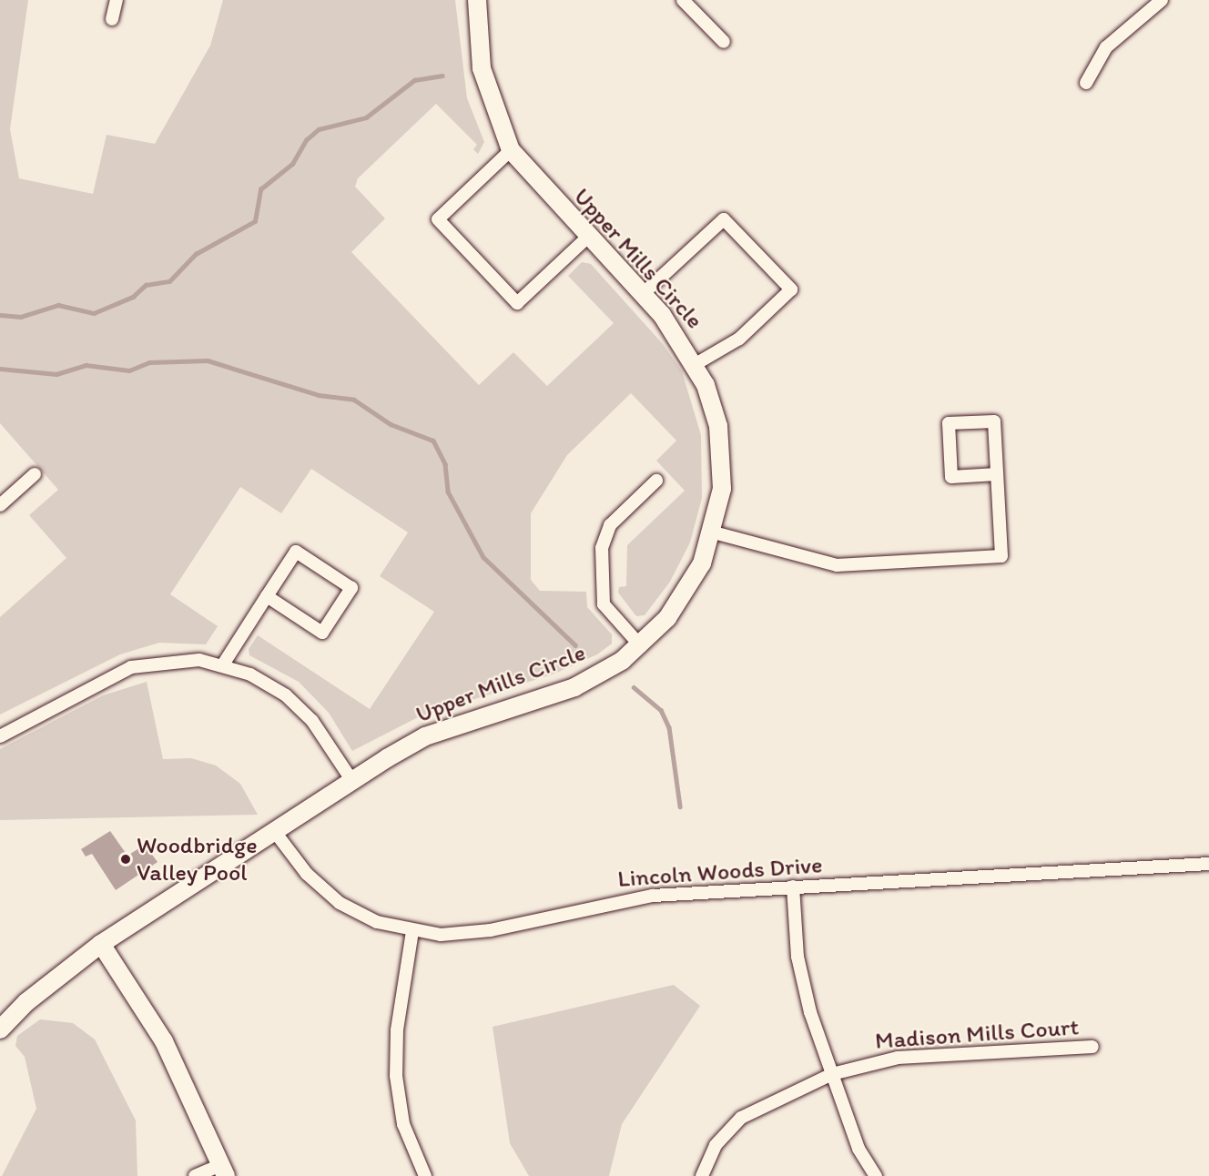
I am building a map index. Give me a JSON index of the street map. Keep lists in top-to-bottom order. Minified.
{"streets":{"street":["Upper Mills Circle","Lincoln Woods Drive","Madison Mills Court"]},"crossings":[["Upper Mills Circle","Lincoln Woods Drive"]],"places":["Woodbridge Valley Pool"]}
